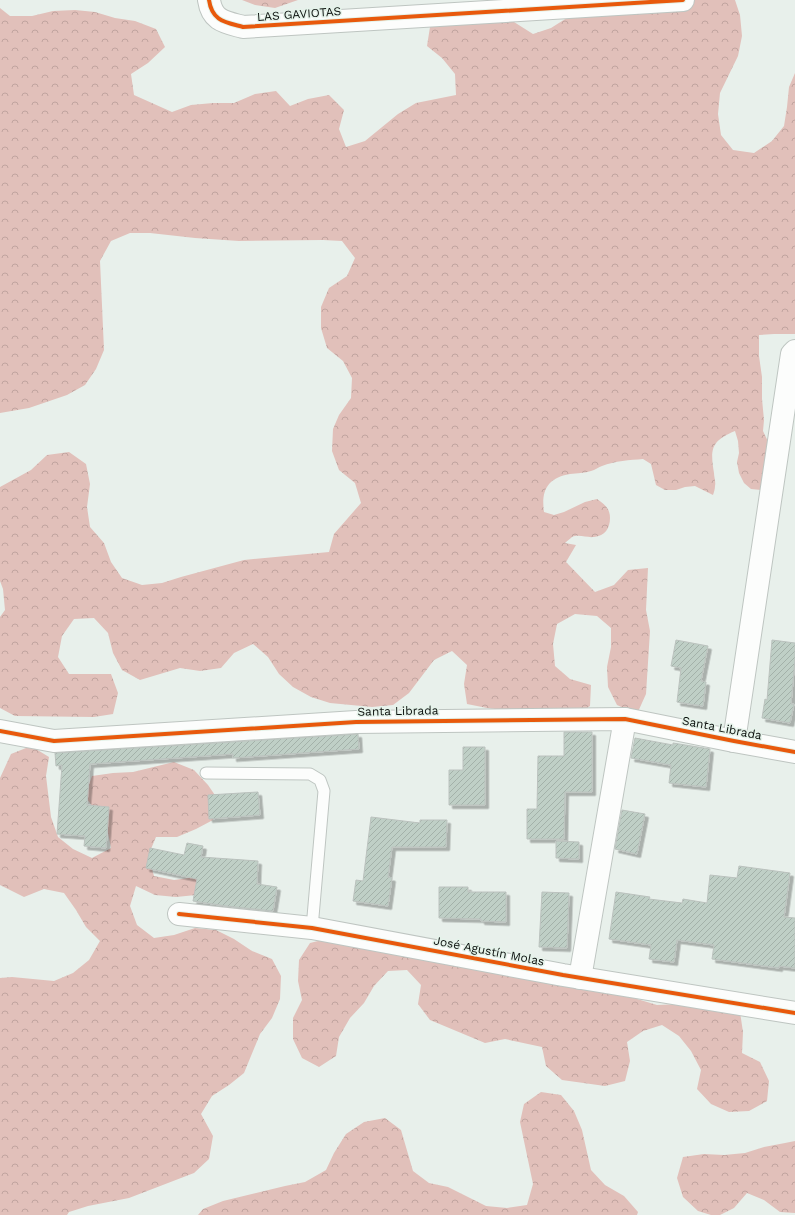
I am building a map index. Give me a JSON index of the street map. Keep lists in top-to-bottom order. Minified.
{"streets":{"street":["LAS GAVIOTAS","Santa Librada","José Agustín Molas"]}}
